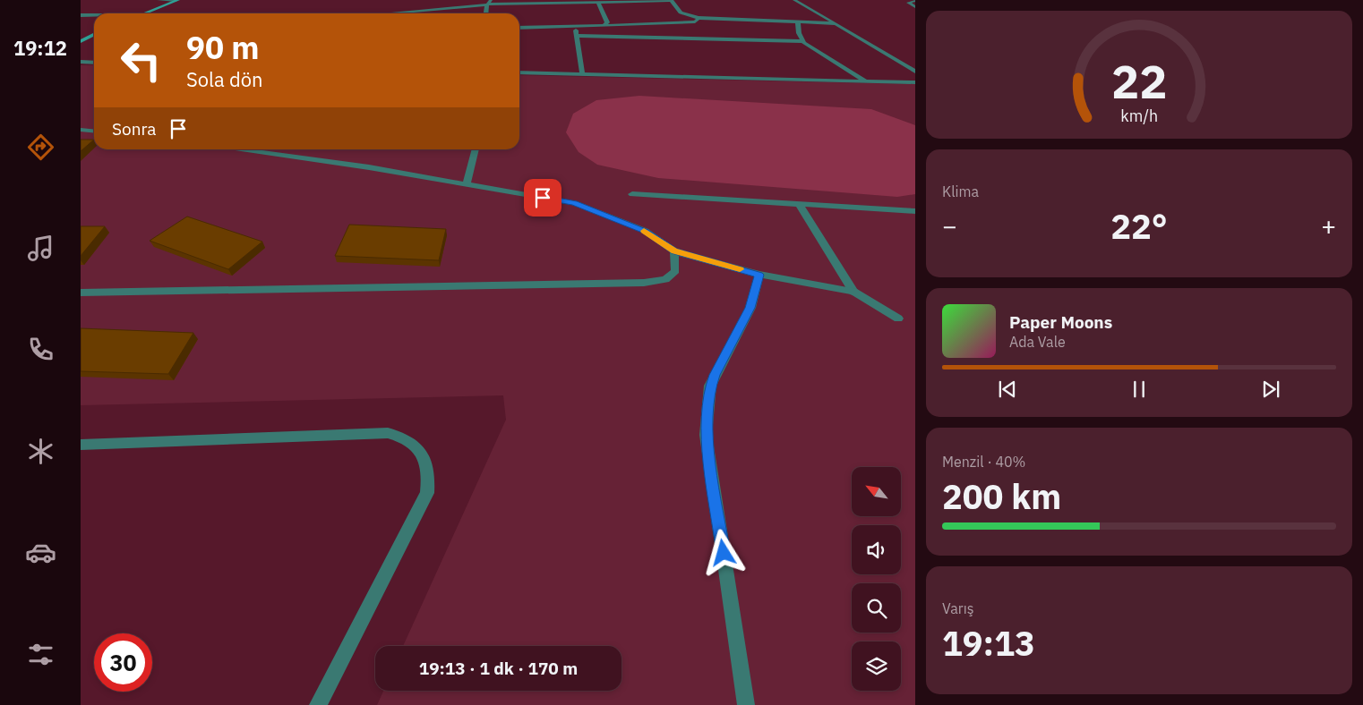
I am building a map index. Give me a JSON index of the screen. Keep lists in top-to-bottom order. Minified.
{"north":"top left","page":{"tabs":"19:12","turn":["90 m","Sola dön"],"then":"Sonra","tile":["Klima",["Menzil · 40%","200 km"],["Varış","19:13"]],"heat":["−","22°","+"],"song":["Paper Moons","Ada Vale"],"limit":"30","trip":"19:13 · 1 dk · 170 m","gauge":["22","km/h"]}}
